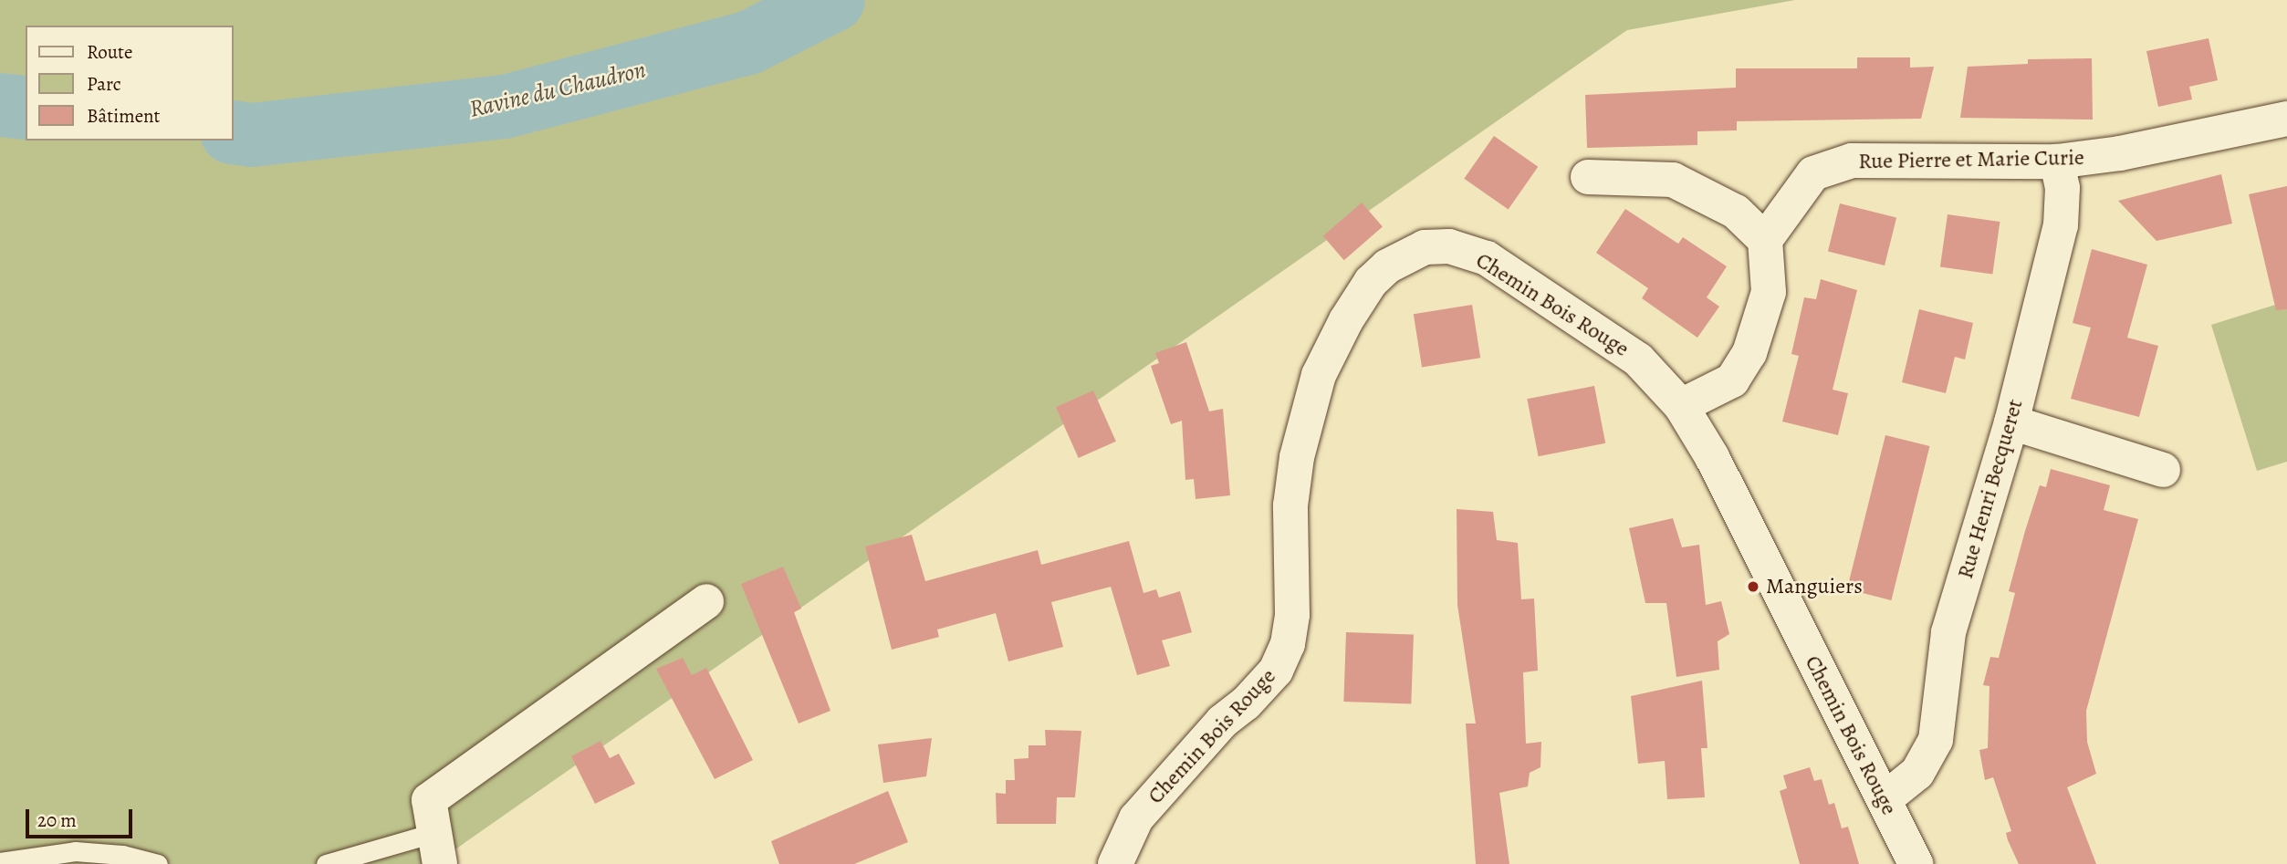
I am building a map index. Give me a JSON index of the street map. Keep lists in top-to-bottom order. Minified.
{"streets":{"street":["Rue Pierre et Marie Curie","Chemin Bois Rouge","Rue Henri Becqueret"]},"crossings":[["Rue Pierre et Marie Curie","Rue Henri Becqueret"],["Chemin Bois Rouge","Rue Henri Becqueret"]],"water":["Ravine du Chaudron"],"places":["Manguiers"],"legend":["Route","Parc","Bâtiment"],"scale_bar":"20 m"}
